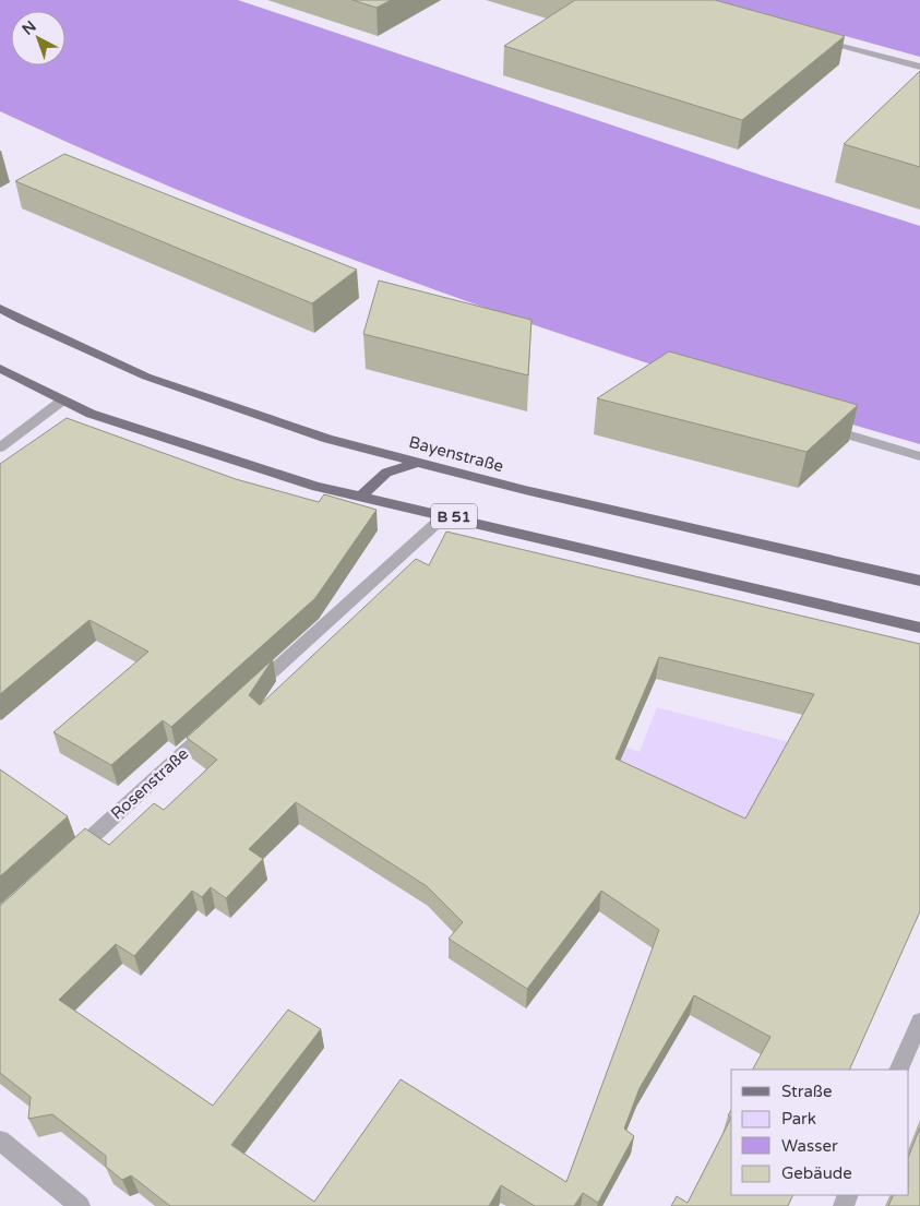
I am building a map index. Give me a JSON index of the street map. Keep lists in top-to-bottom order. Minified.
{"streets":{"main road":["Bayenstraße","B 51"],"street":["Rosenstraße"]},"legend":["Straße","Park","Wasser","Gebäude"],"north":"top left"}
